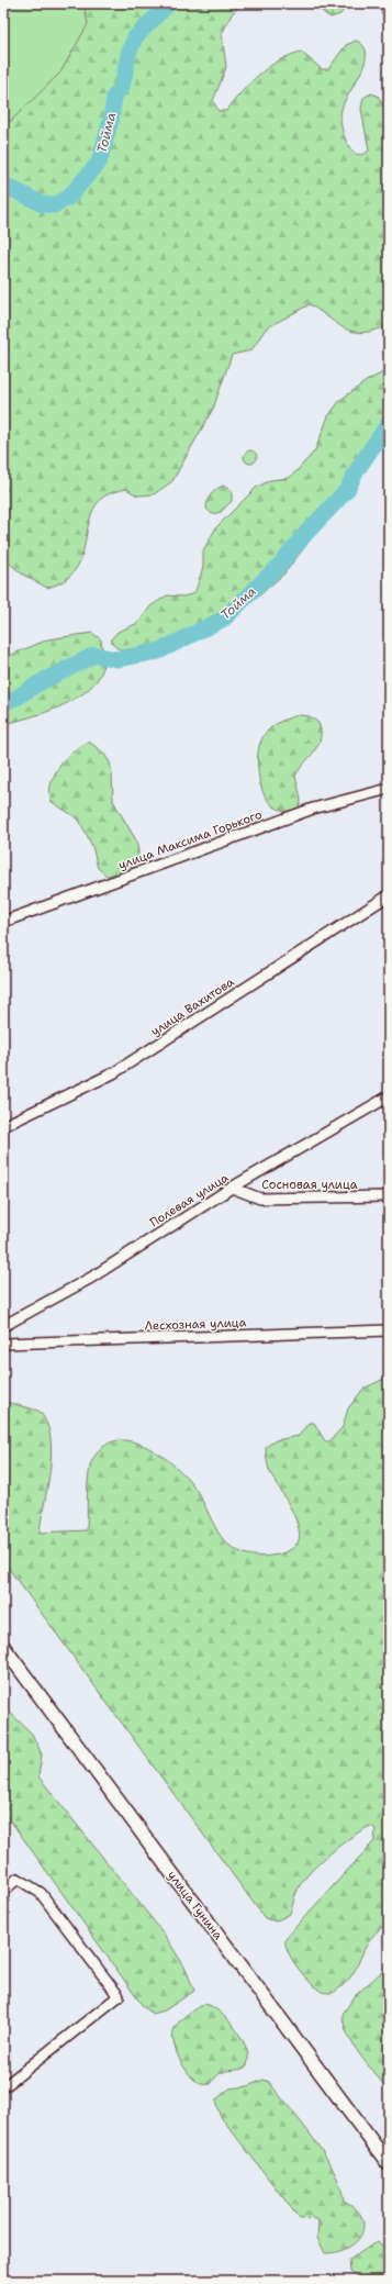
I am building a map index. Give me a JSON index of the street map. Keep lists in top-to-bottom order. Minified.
{"streets":{"main road":["улица Гунина"],"street":["улица Максима Горького","улица Вахитова","Сосновая улица","Полевая улица","Лесхозная улица"]},"crossings":[["Сосновая улица","Полевая улица"]],"water":["Тойма"]}
